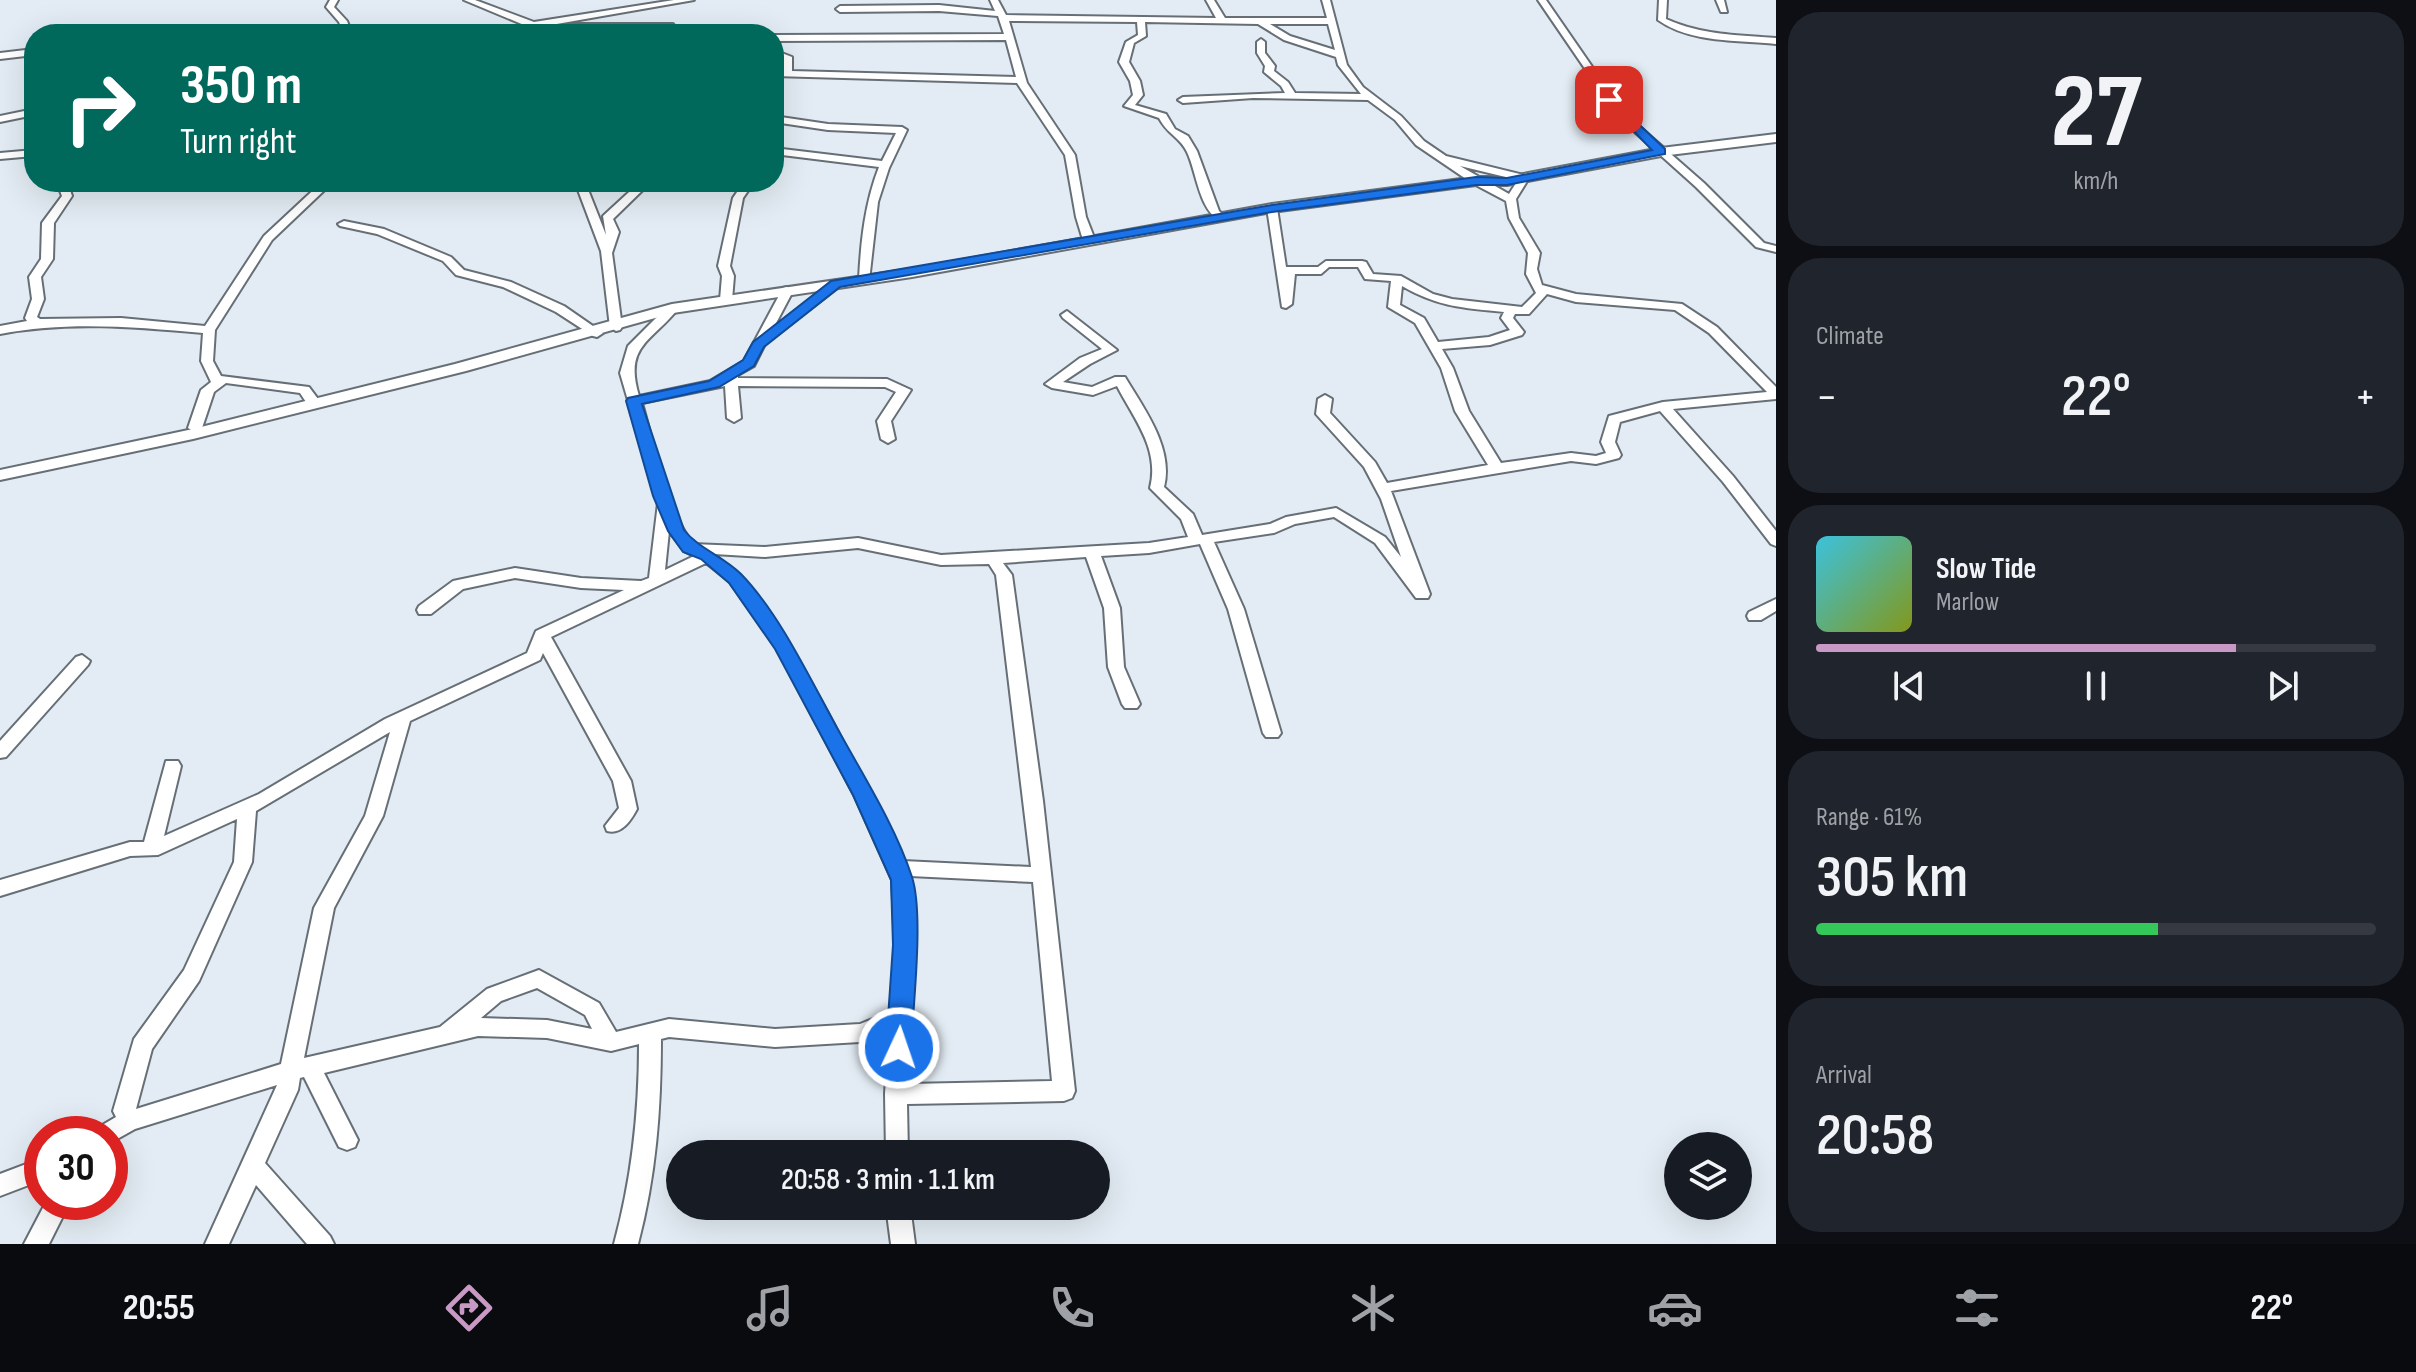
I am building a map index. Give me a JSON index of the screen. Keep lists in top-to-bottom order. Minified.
{"page":{"tile":[["27","km/h"],"Climate",["Range · 61%","305 km"],["Arrival","20:58"]],"turn":["350 m","Turn right"],"heat":["−","22°","+"],"song":["Slow Tide","Marlow"],"limit":"30","trip":"20:58 · 3 min · 1.1 km","tabs":["20:55","22°"]}}
